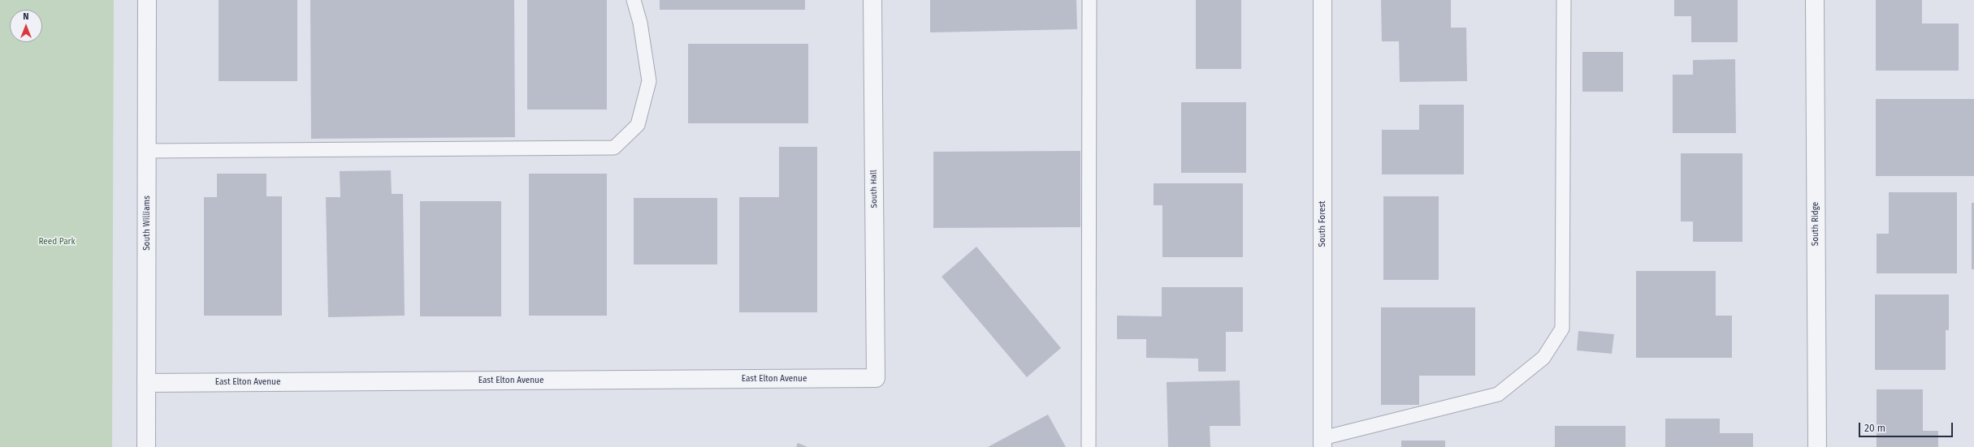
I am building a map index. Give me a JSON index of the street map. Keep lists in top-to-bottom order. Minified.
{"streets":{"street":["South Hall","South Williams","South Forest","South Ridge","East Elton Avenue"]},"crossings":[["South Hall","East Elton Avenue"],["South Williams","East Elton Avenue"]],"parks":["Reed Park"],"scale_bar":"20 m","north":"top"}
